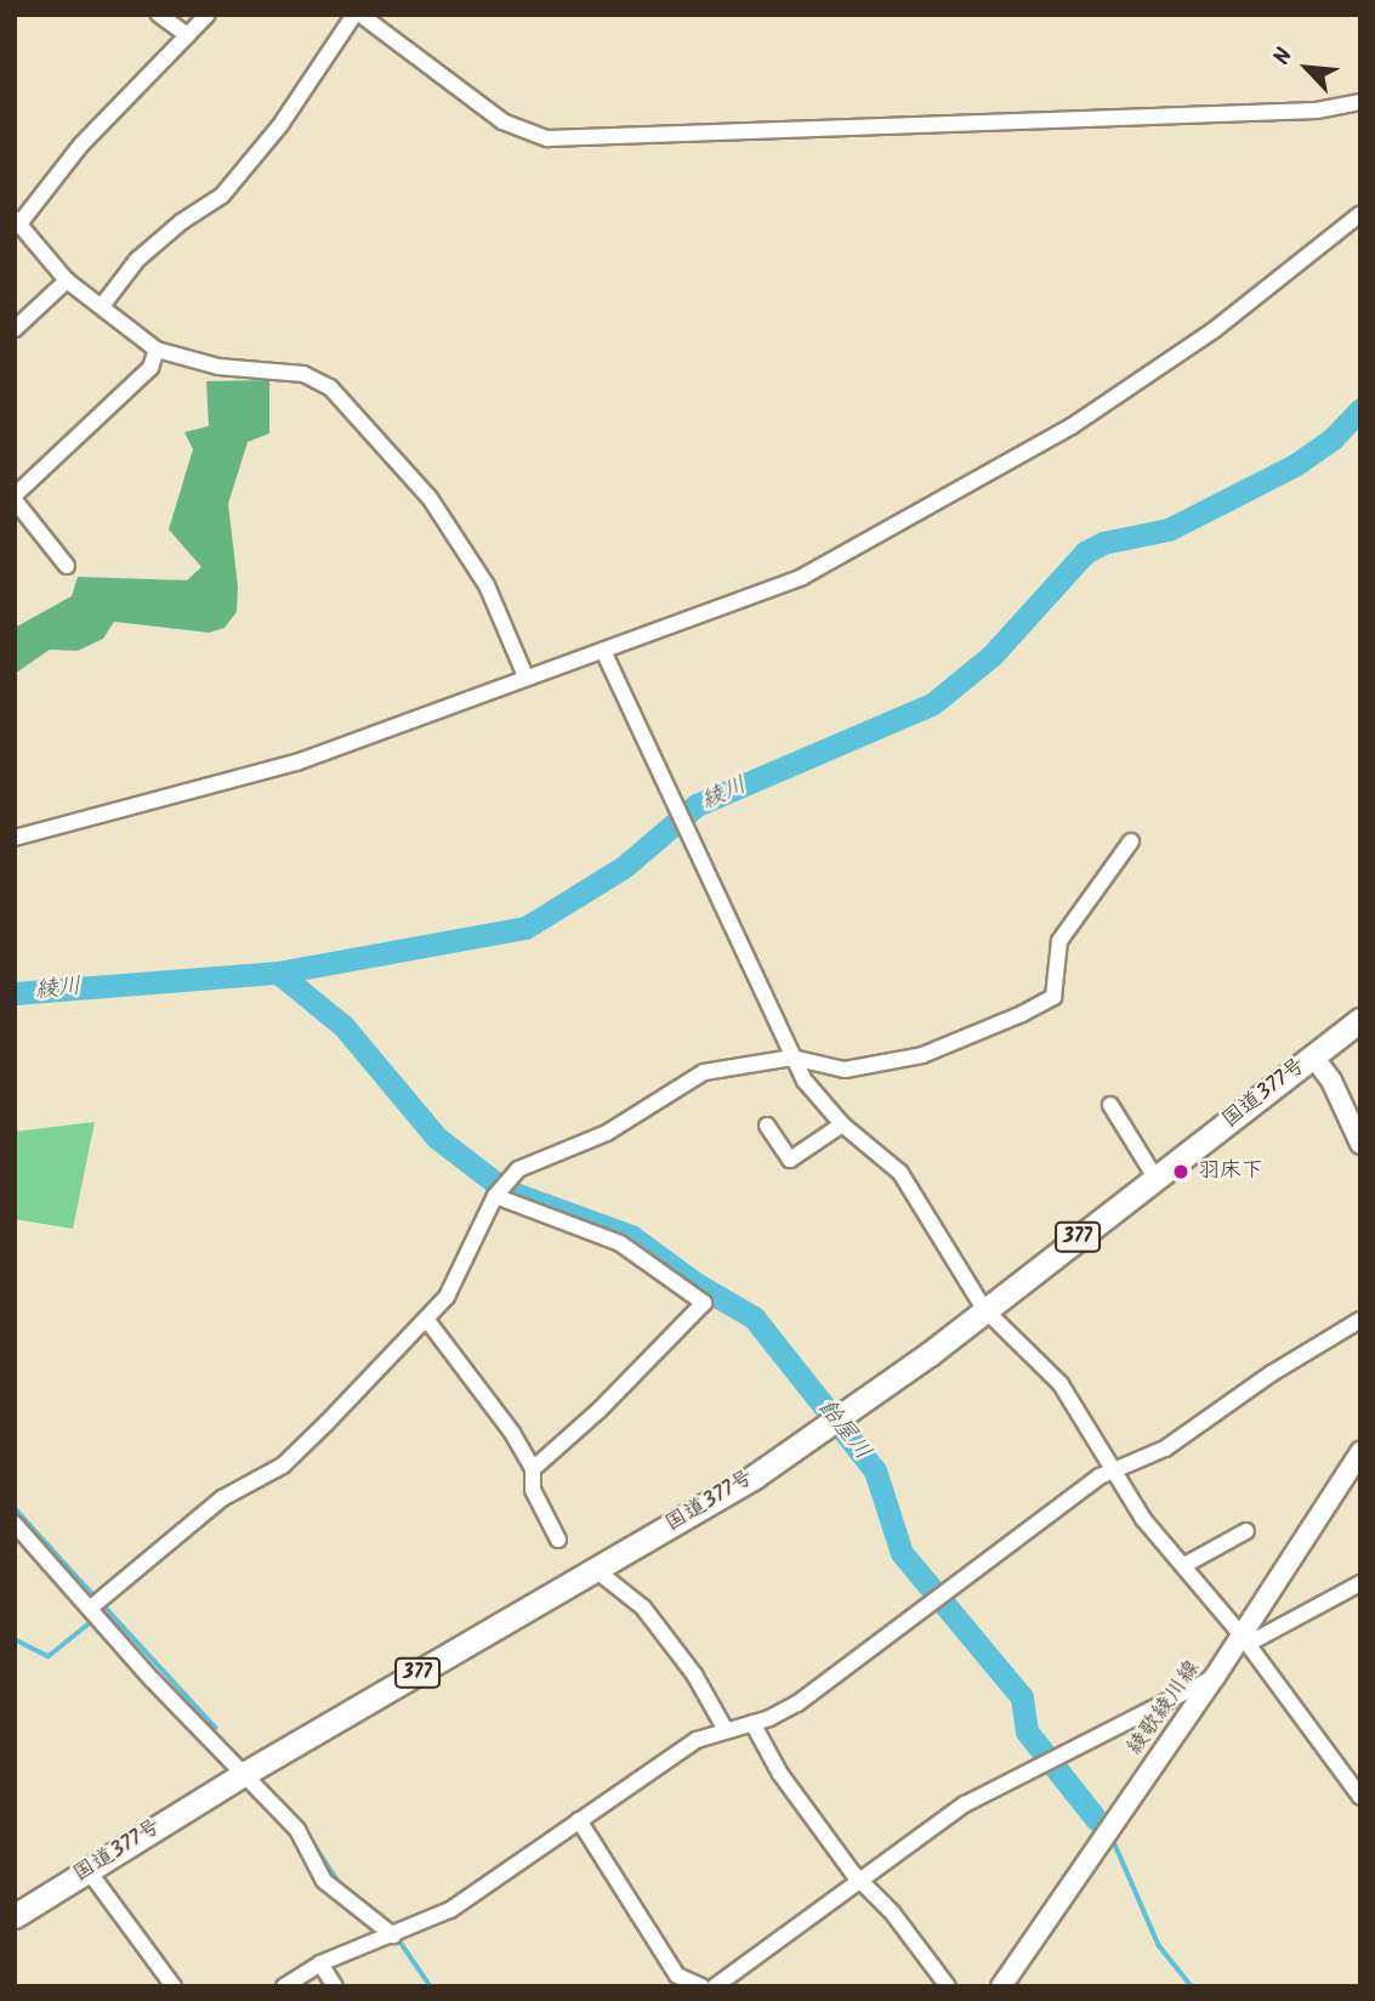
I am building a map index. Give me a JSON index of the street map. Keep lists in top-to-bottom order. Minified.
{"streets":{"highway":["国道377号","377"],"main road":["綾歌綾川線"]},"water":["綾川","飴屋川"],"places":["羽床下"],"north":"top left"}
